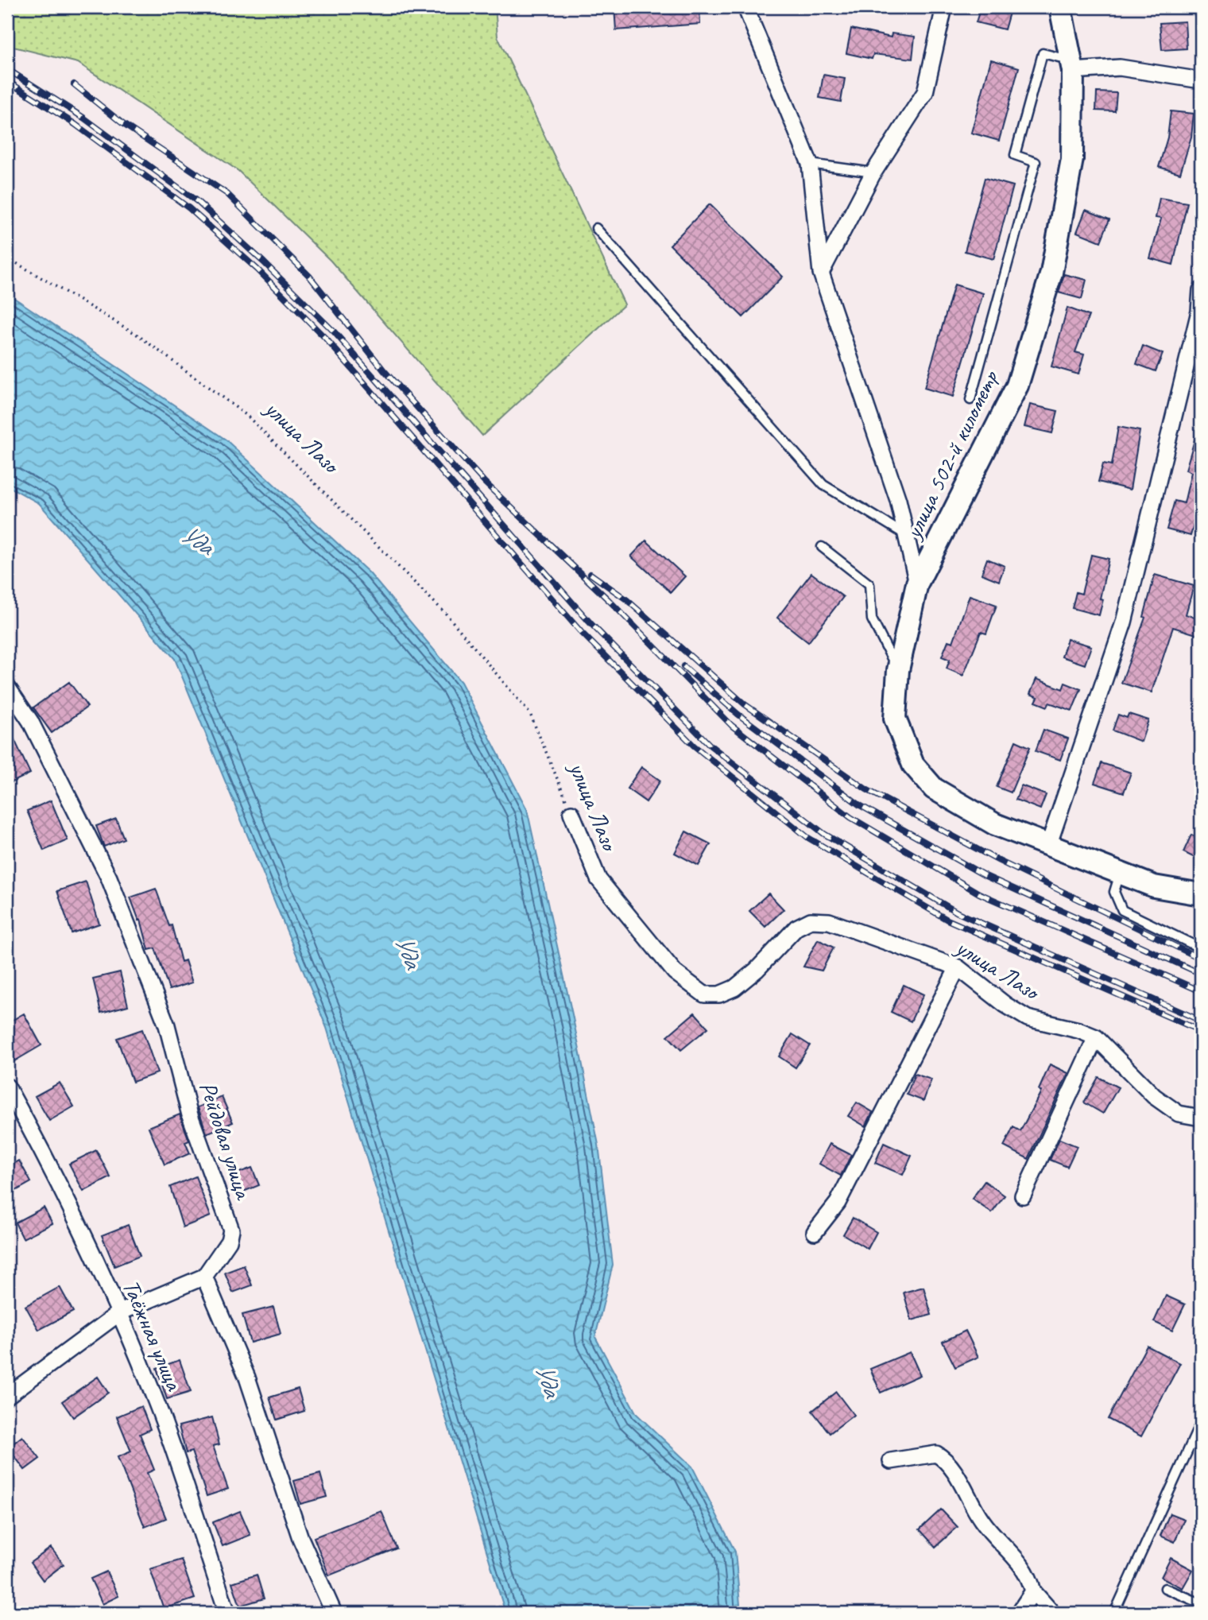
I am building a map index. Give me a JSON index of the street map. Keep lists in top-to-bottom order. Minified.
{"streets":{"street":["улица Лазо","улица 502-й километр","Рейдовая улица","Таёжная улица"]},"water":["Уда"]}
